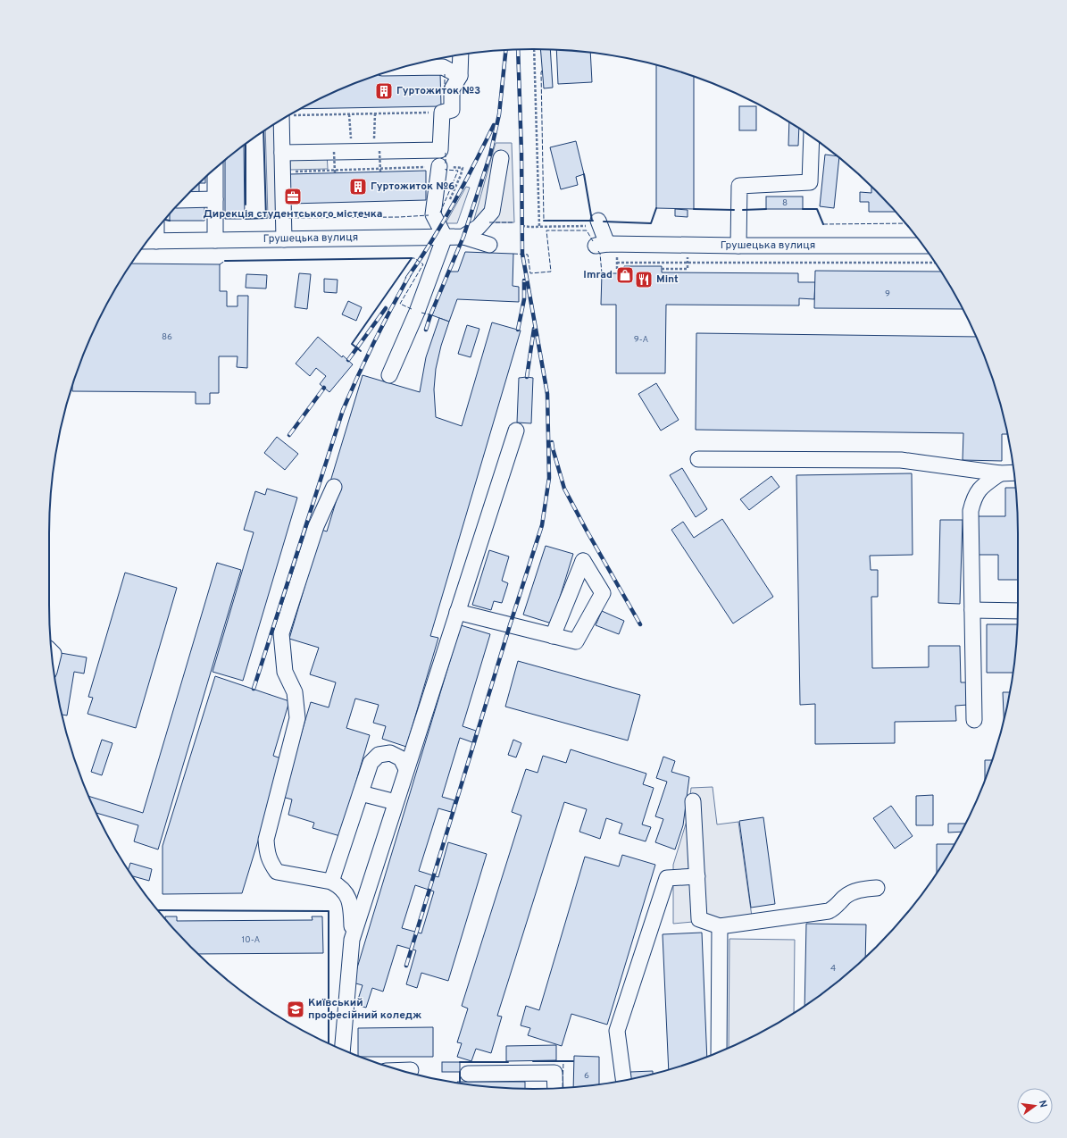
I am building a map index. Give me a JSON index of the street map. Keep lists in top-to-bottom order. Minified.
{"streets":{"street":["Грушецька вулиця"]},"places":{"building":["Гуртожиток №3","Гуртожиток №6"],"office":["Дирекція студентського містечка"],"shop":["Imrad"],"restaurant":["Mint"],"school or university":["Київський професійний коледж"]},"house_numbers":["8","9","86","9-А","10-А","4","6"],"north":"right"}
